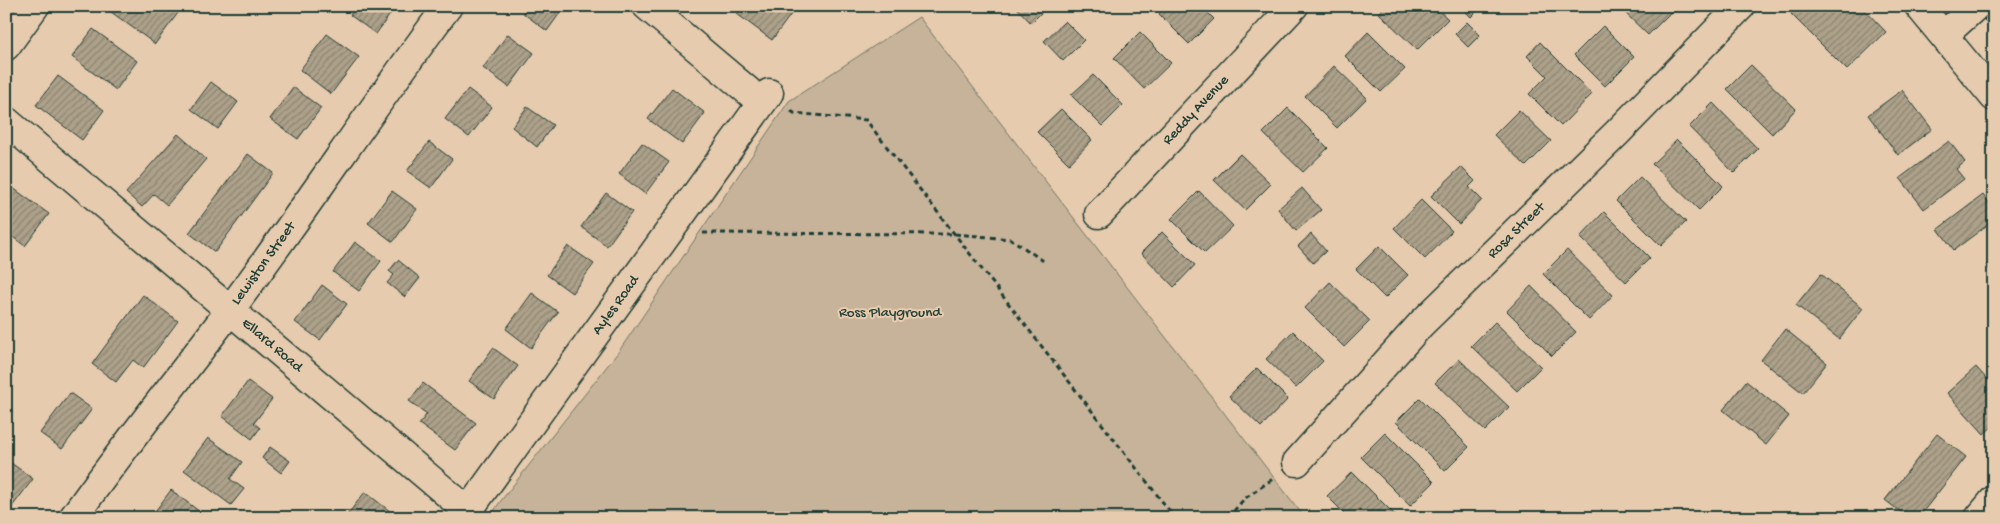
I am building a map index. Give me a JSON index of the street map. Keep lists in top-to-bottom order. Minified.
{"streets":{"street":["Reddy Avenue","Rosa Street","Lewiston Street","Ayles Road","Ellard Road"]},"crossings":[["Lewiston Street","Ellard Road"],["Ayles Road","Ellard Road"]],"parks":["Ross Playground"]}
